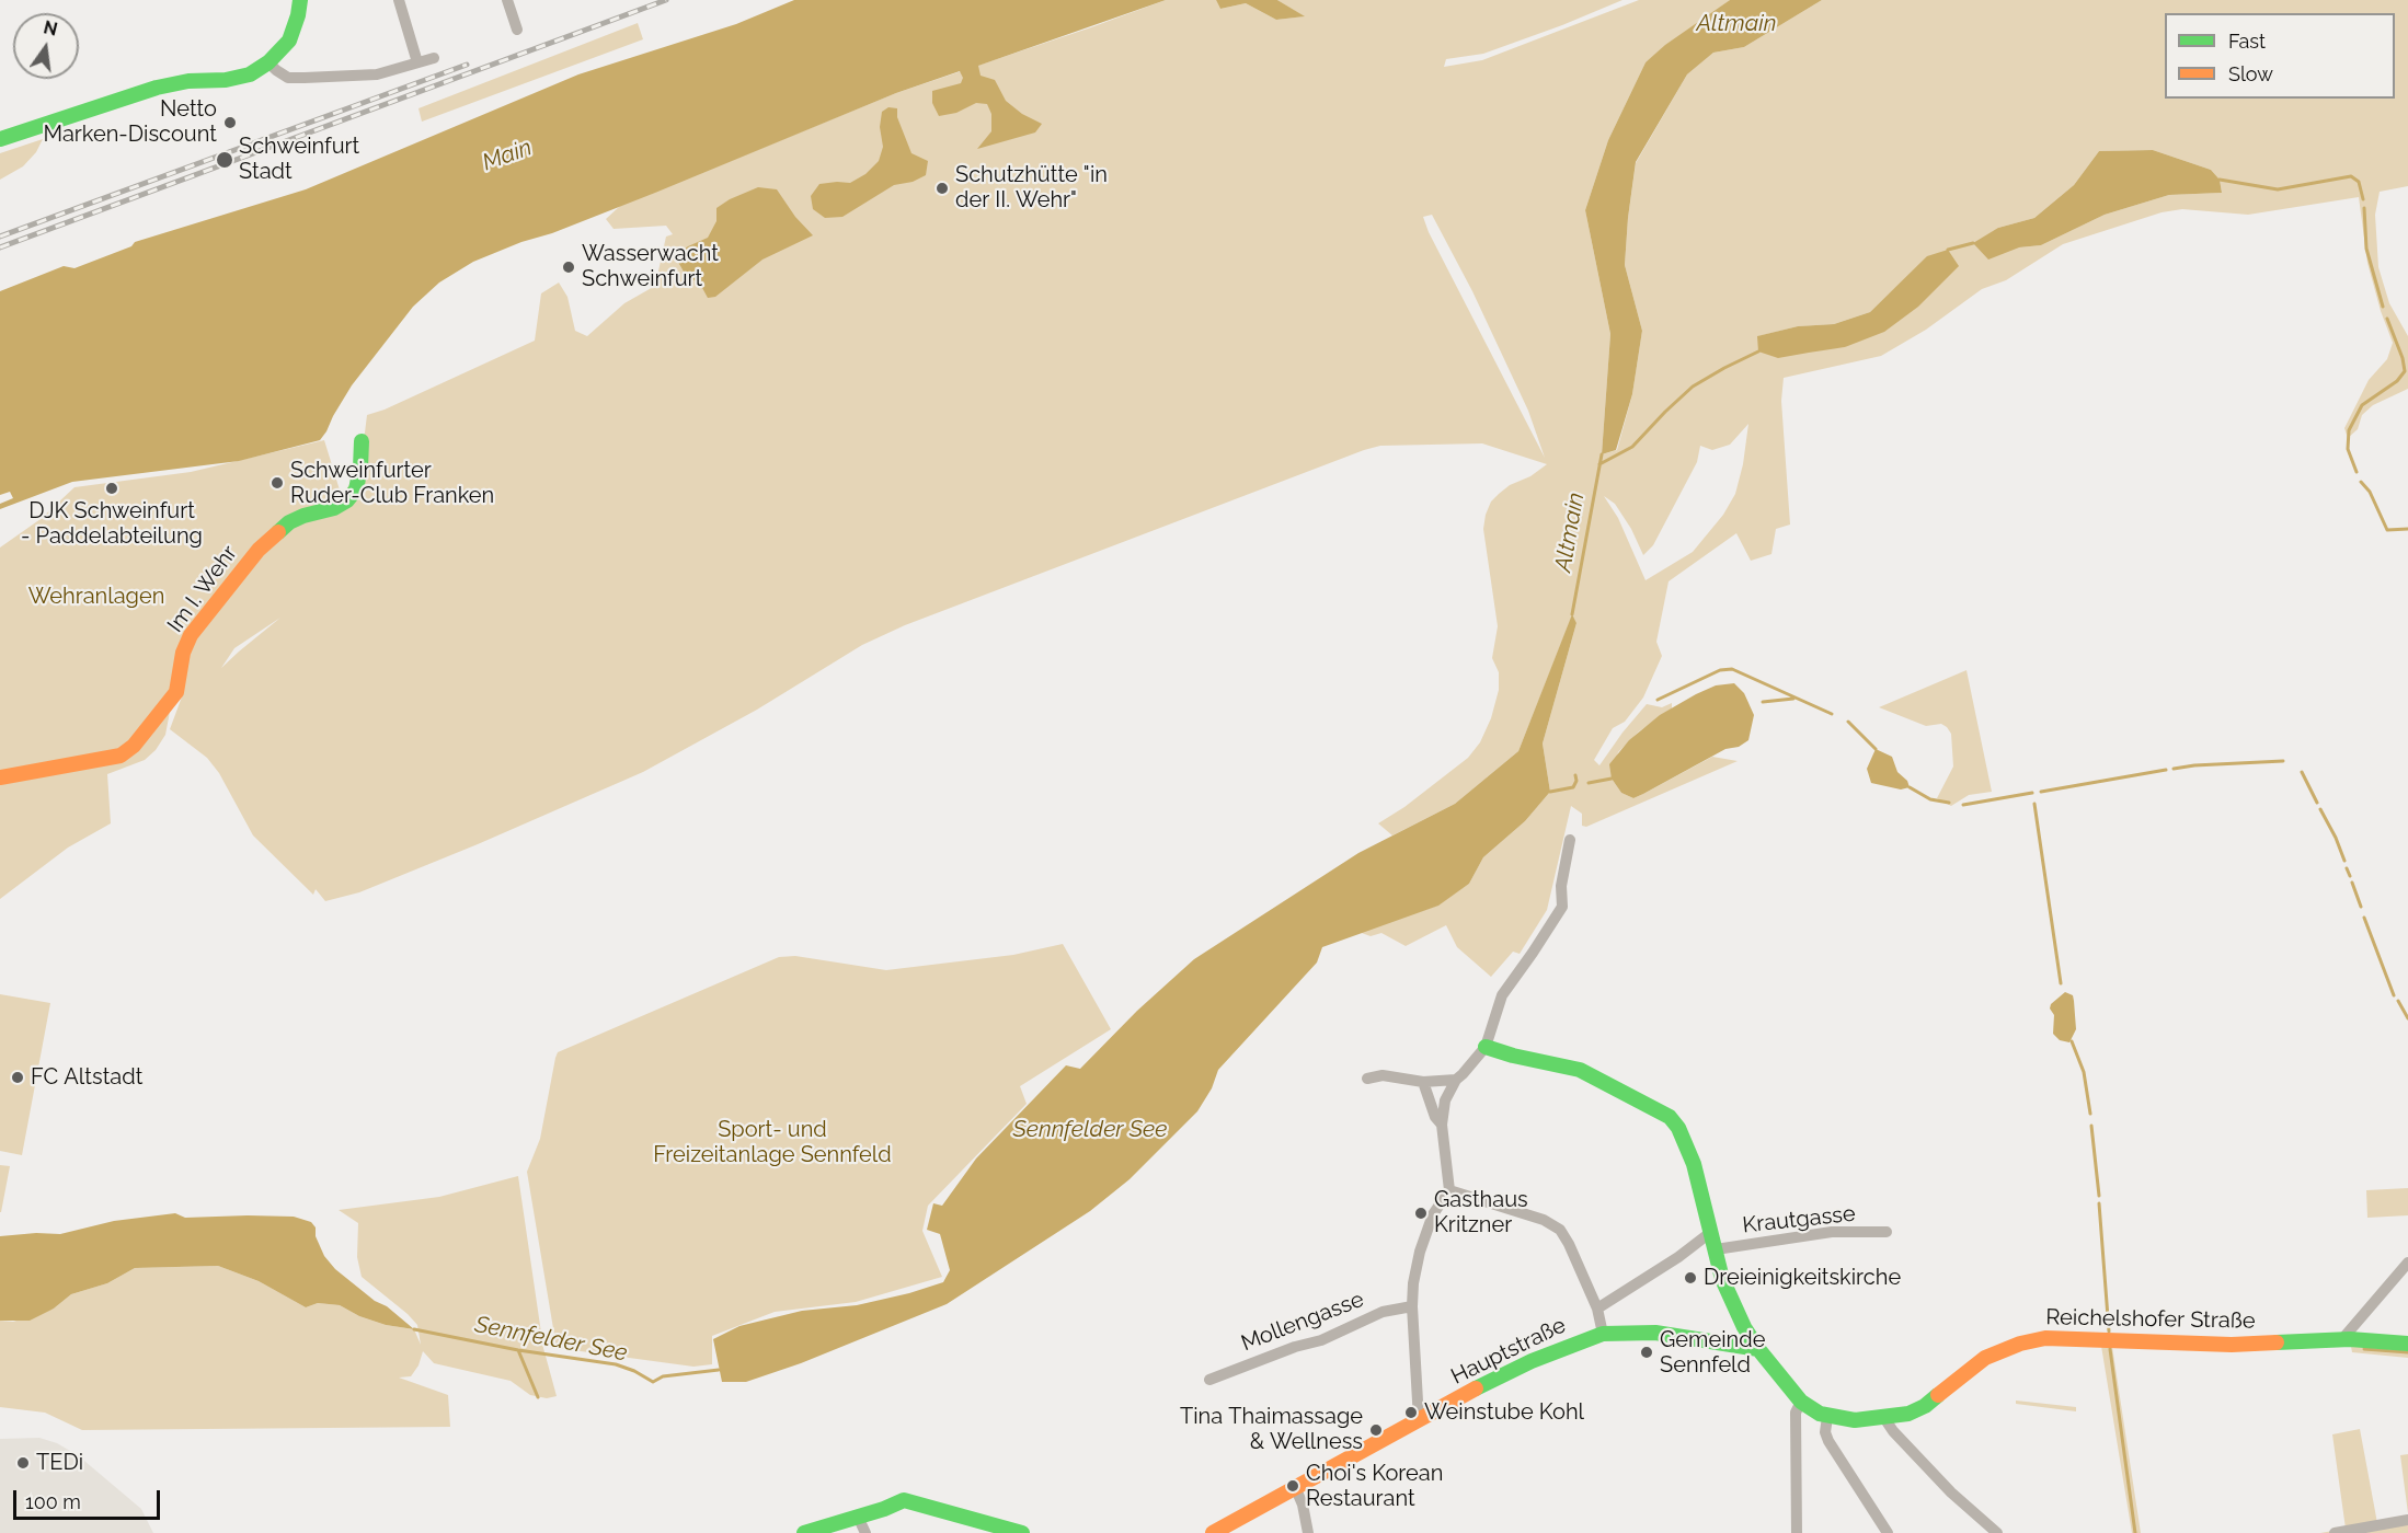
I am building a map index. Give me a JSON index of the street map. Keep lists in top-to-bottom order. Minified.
{"streets":{"street":["Im I. Wehr","Krautgasse","Reichelshofer Straße","Mollengasse","Hauptstraße"]},"water":["Altmain","Main","Sennfelder See"],"parks":["Wehranlagen","Sport- und Freizeitanlage Sennfeld"],"places":["Netto Marken-Discount","Schweinfurt Stadt","Schutzhütte \"in der II. Wehr\"","Wasserwacht Schweinfurt","Schweinfurter Ruder-Club Franken","DJK Schweinfurt - Paddelabteilung","FC Altstadt","Gasthaus Kritzner","Dreieinigkeitskirche","Gemeinde Sennfeld","Weinstube Kohl","Tina Thaimassage & Wellness","TEDi","Choi's Korean Restaurant"],"legend":["Fast","Slow"],"scale_bar":"100 m","north":"top"}
